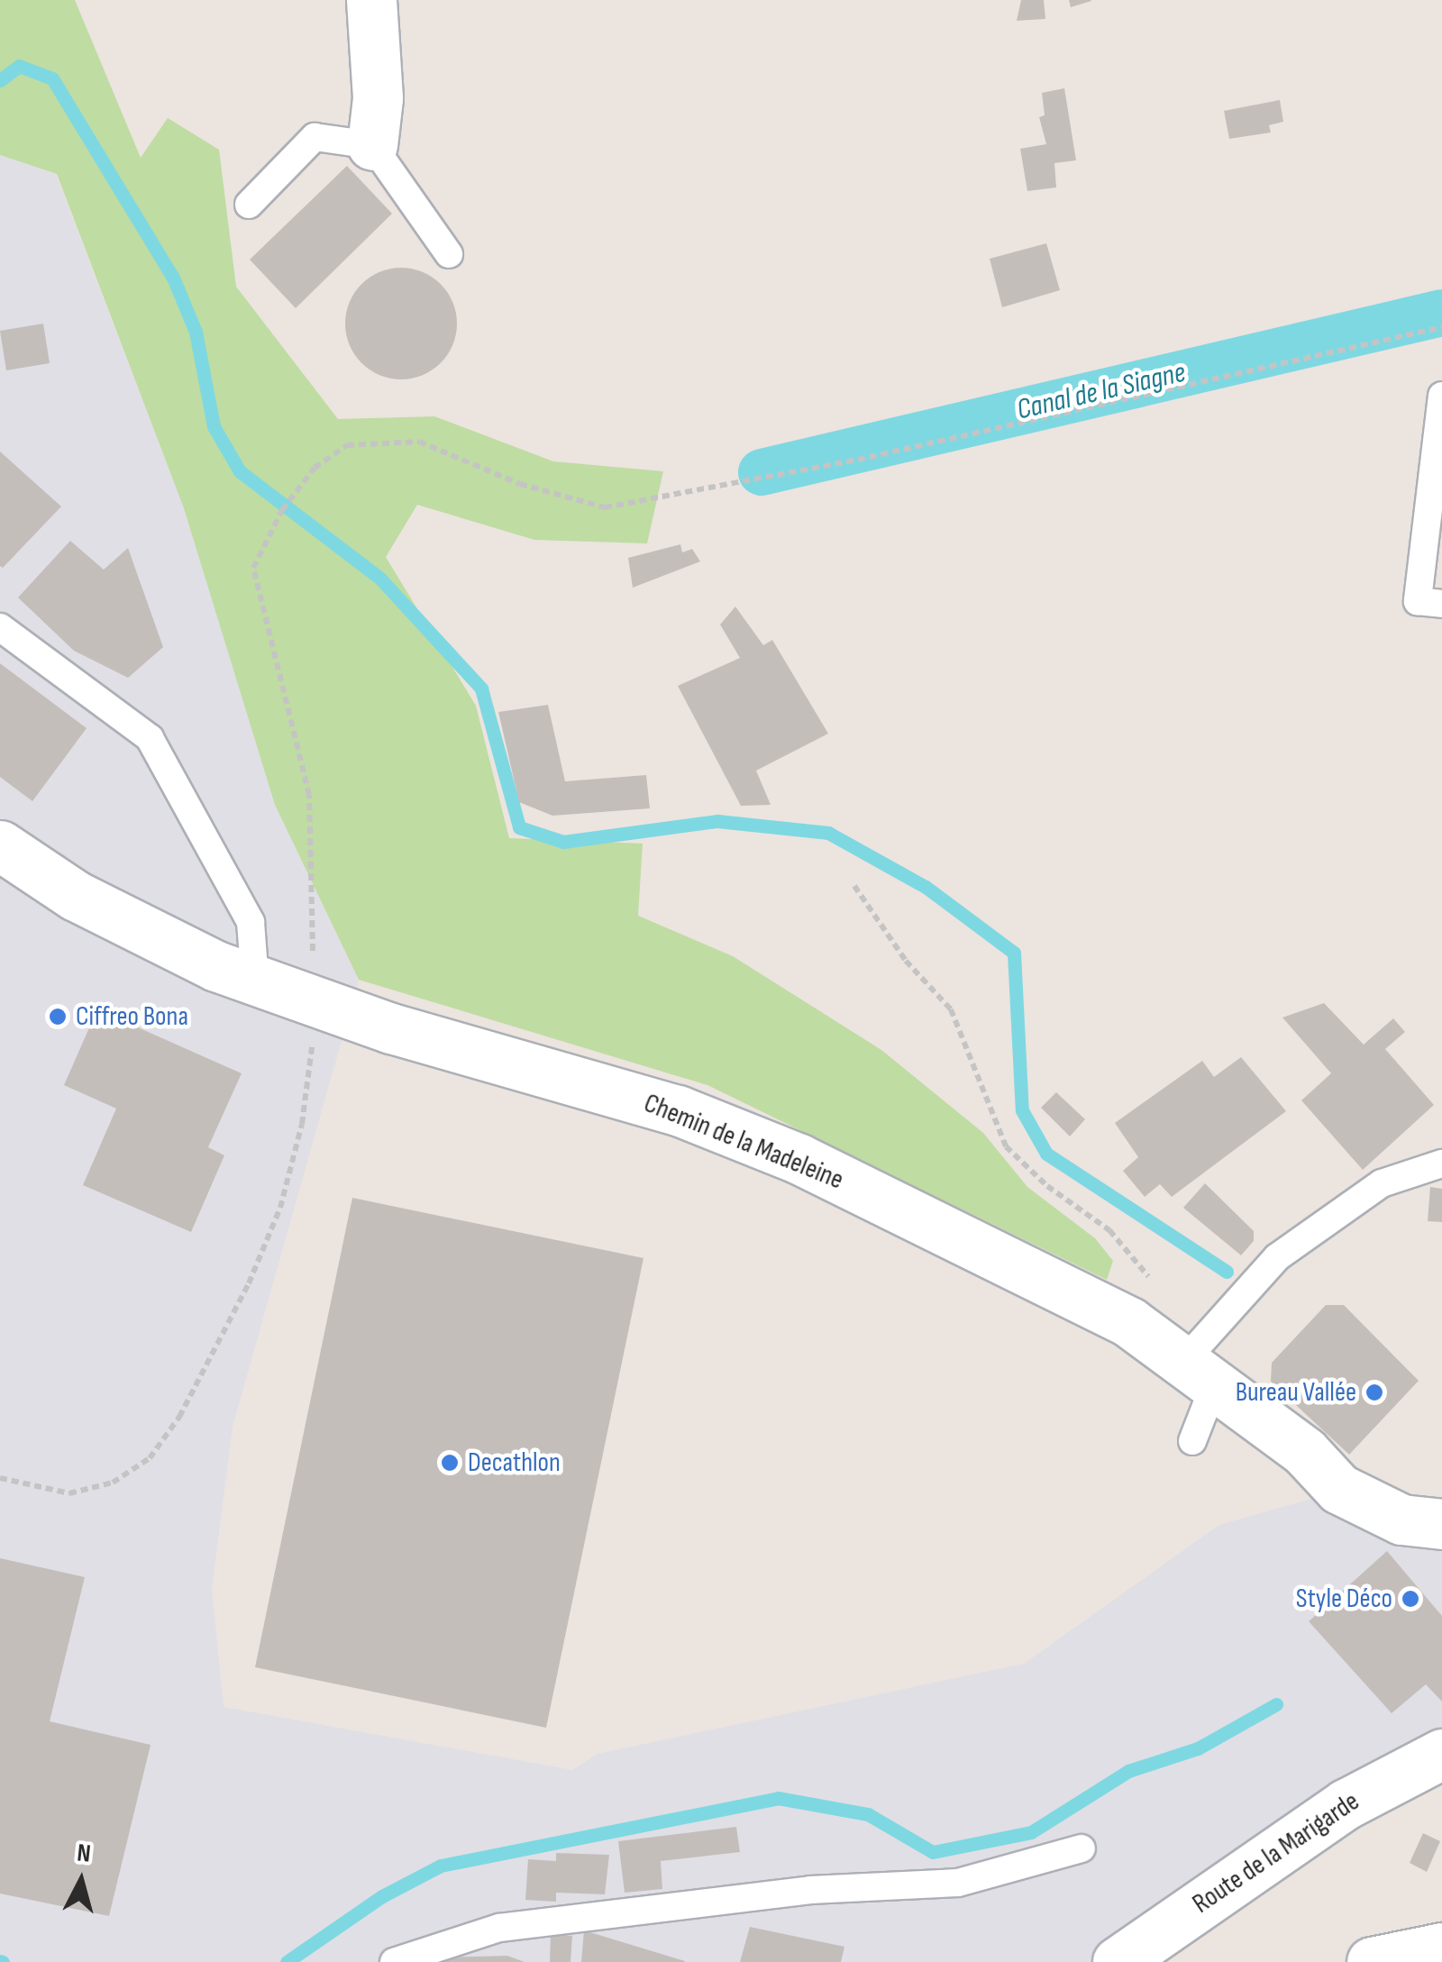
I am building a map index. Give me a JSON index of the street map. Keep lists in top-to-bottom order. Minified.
{"streets":{"street":["Chemin de la Madeleine","Route de la Marigarde"]},"water":["Canal de la Siagne"],"places":["Ciffreo Bona","Bureau Vallée","Decathlon","Style Déco"],"north":"top"}
